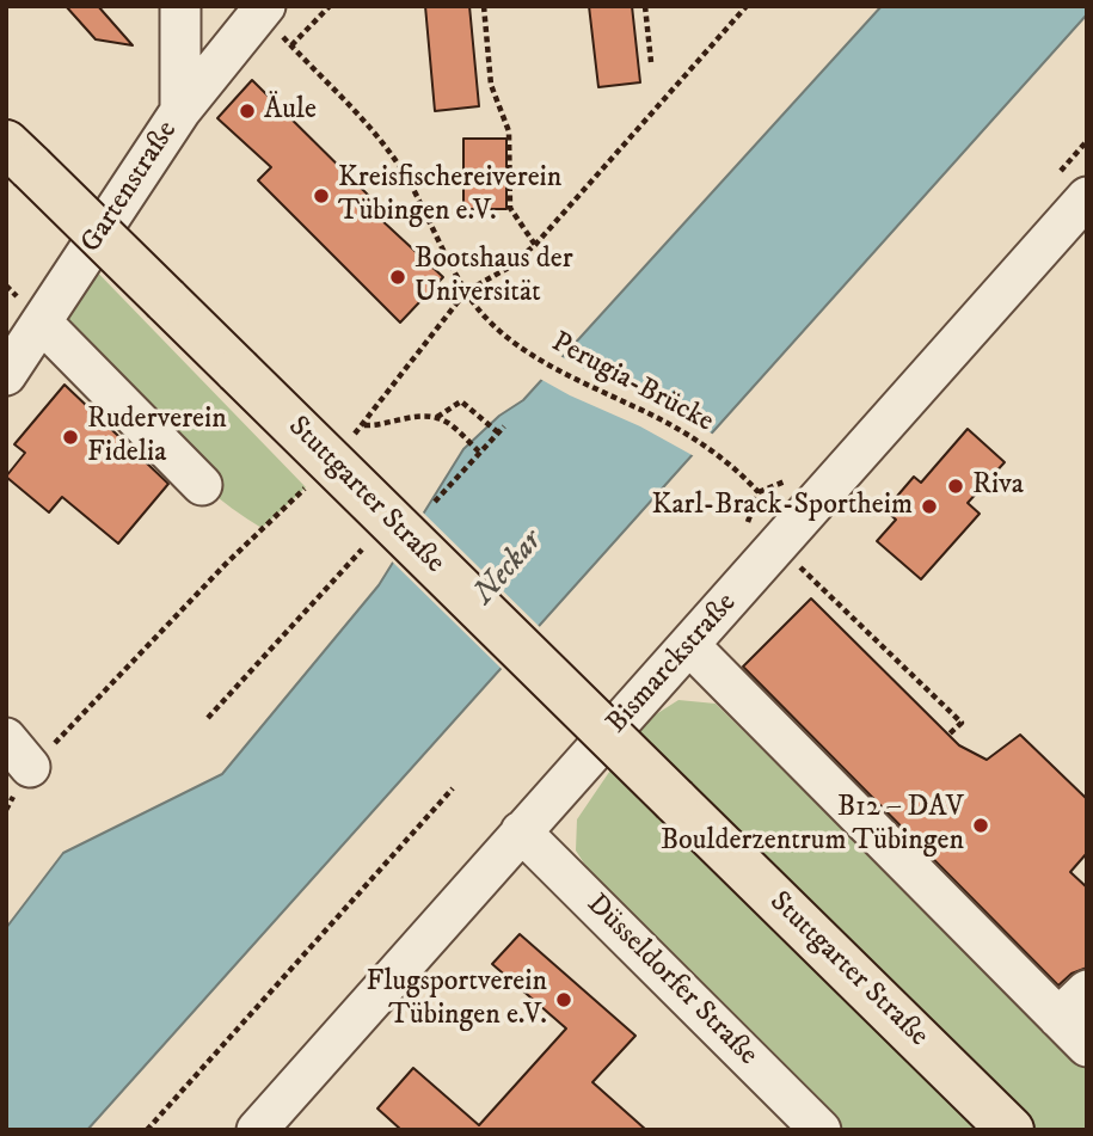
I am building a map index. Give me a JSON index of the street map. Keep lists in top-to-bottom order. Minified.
{"streets":{"main road":["Stuttgarter Straße"],"street":["Gartenstraße","Bismarckstraße","Düsseldorfer Straße"],"path":["Perugia-Brücke"]},"crossings":[["Gartenstraße","Perugia-Brücke"],["Bismarckstraße","Düsseldorfer Straße"]],"water":["Neckar"],"places":["Äule","Kreisfischereiverein Tübingen e.V.","Bootshaus der Universität","Ruderverein Fidelia","Riva","Karl-Brack-Sportheim","B12 – DAV Boulderzentrum Tübingen","Flugsportverein Tübingen e.V."]}
